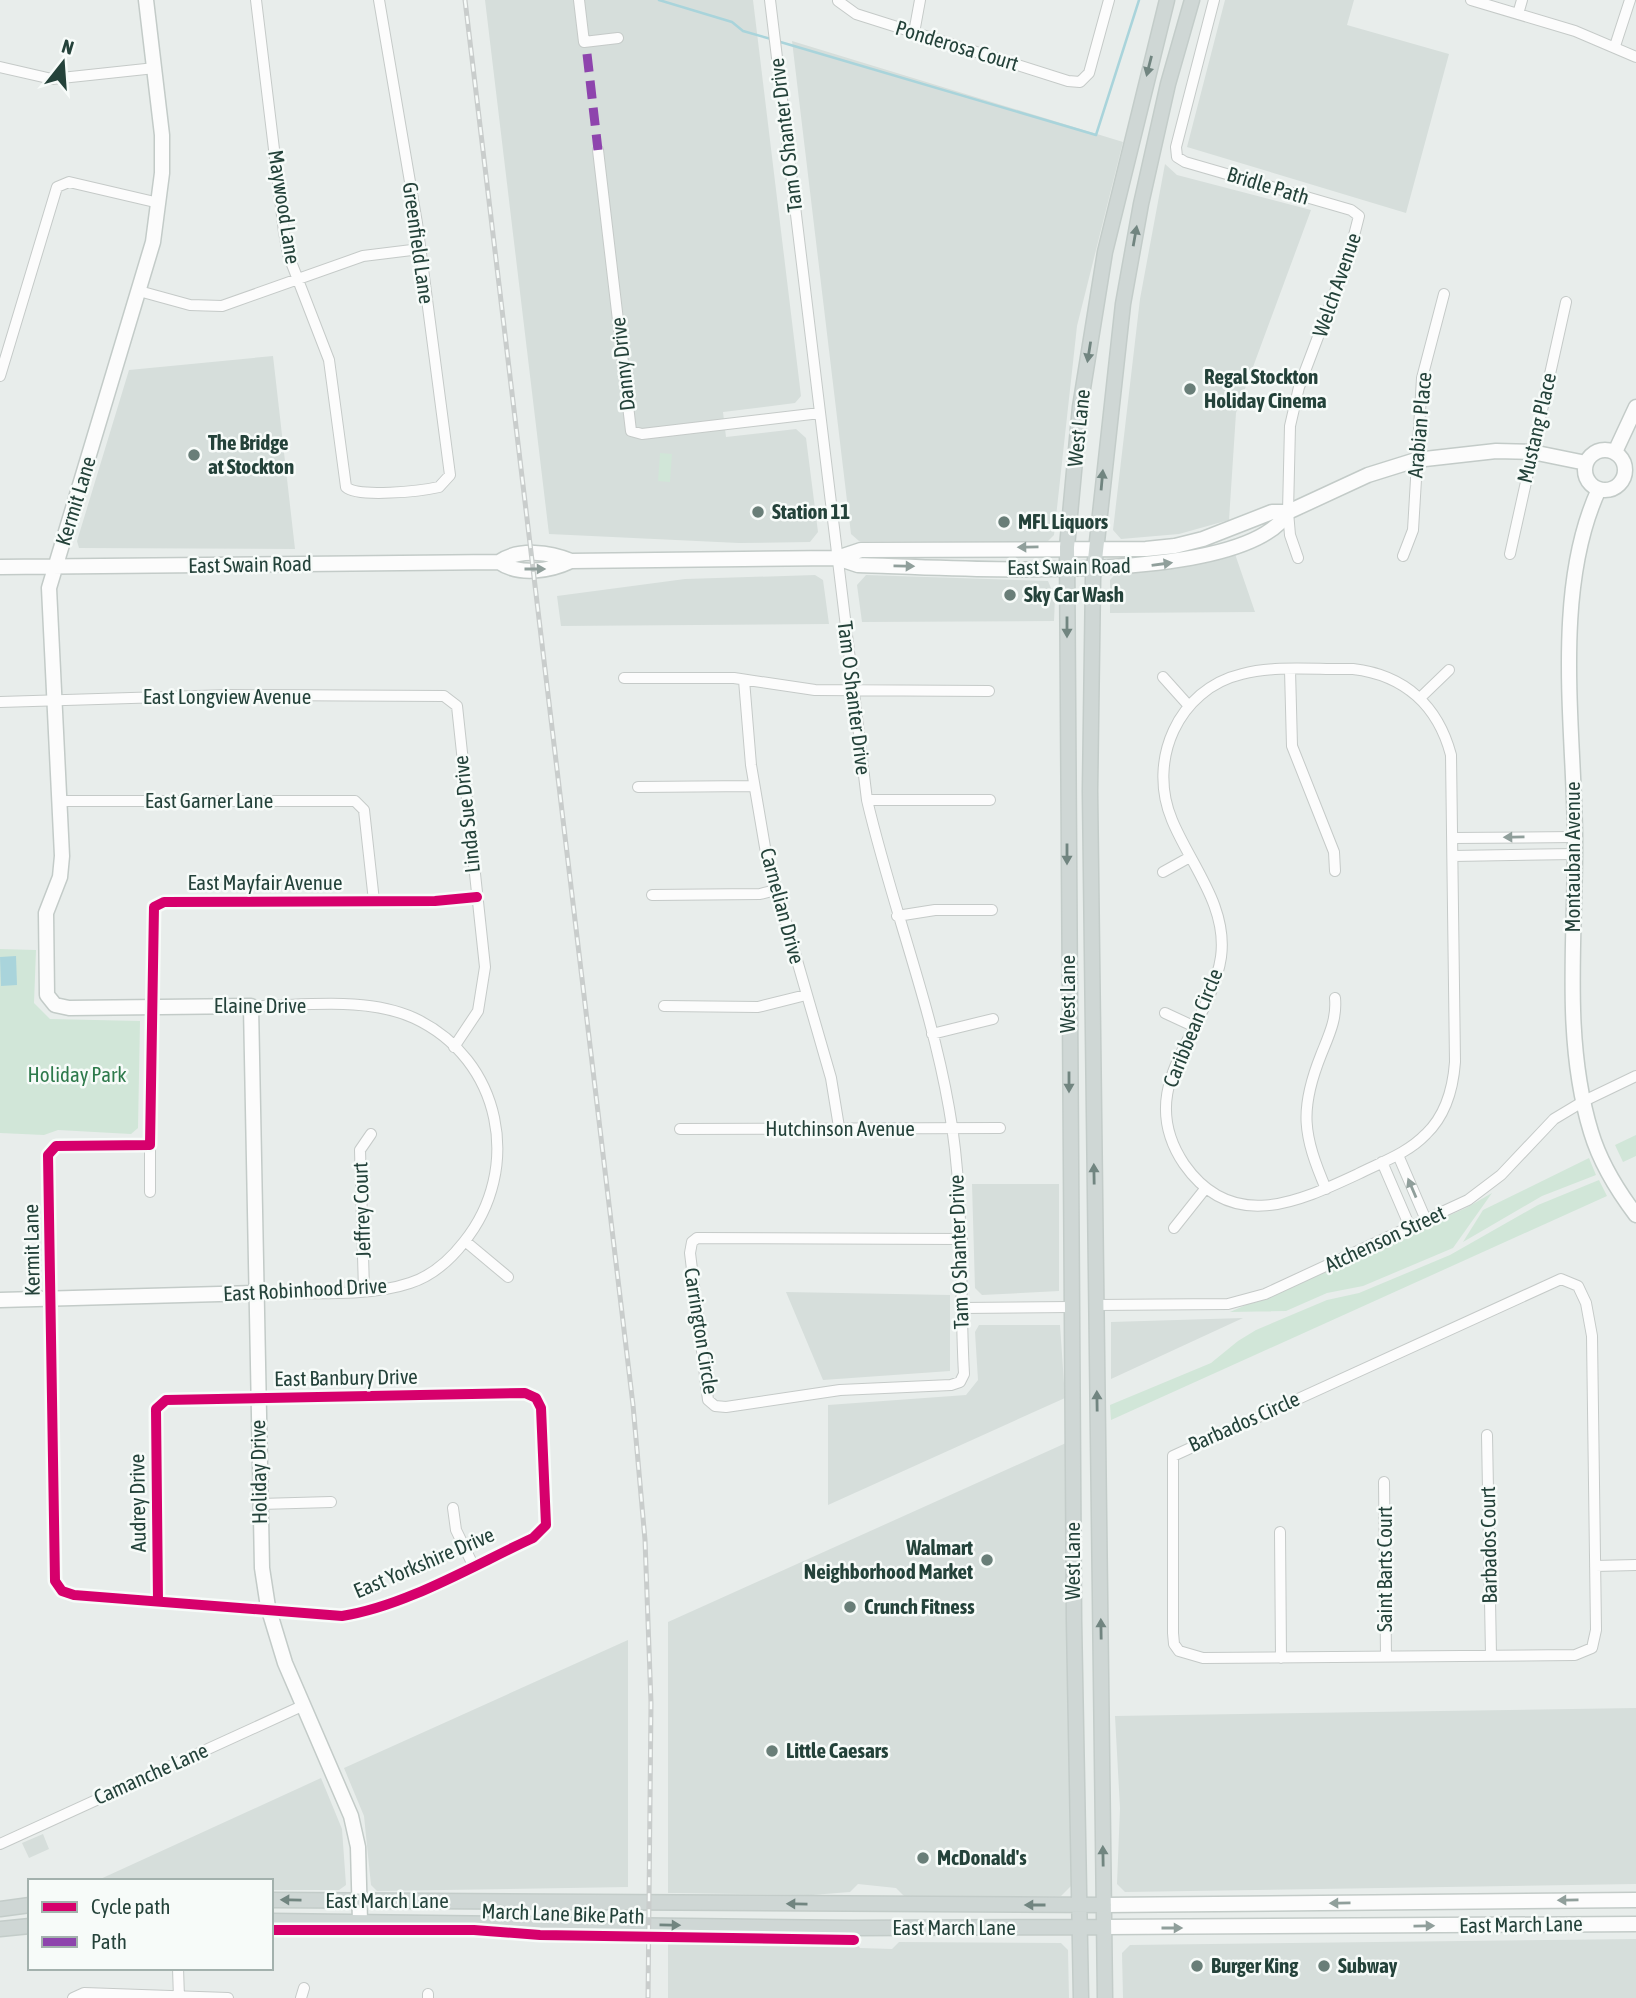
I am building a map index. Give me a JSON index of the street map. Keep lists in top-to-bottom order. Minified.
{"streets":{"main road":["West Lane","East March Lane"],"street":["Ponderosa Court","Tam O Shanter Drive","Bridle Path","Maywood Lane","Greenfield Lane","Welch Avenue","Danny Drive","Arabian Place","Mustang Place","Kermit Lane","East Swain Road","East Longview Avenue","East Garner Lane","Linda Sue Drive","Montauban Avenue","East Mayfair Avenue","Carnelian Drive","Elaine Drive","Caribbean Circle","Hutchinson Avenue","Jeffrey Court","Atchenson Street","East Robinhood Drive","Carrington Circle","East Banbury Drive","Barbados Circle","Holiday Drive","Audrey Drive","Barbados Court","East Yorkshire Drive","Saint Barts Court","Camanche Lane"],"cycle path":["March Lane Bike Path"]},"crossings":[["Tam O Shanter Drive","Danny Drive"],["Tam O Shanter Drive","East Swain Road"],["Tam O Shanter Drive","Hutchinson Avenue"],["Tam O Shanter Drive","Carrington Circle"],["Bridle Path","Welch Avenue"],["Maywood Lane","Greenfield Lane"],["Welch Avenue","East Swain Road"],["Arabian Place","East Swain Road"],["West Lane","East Swain Road"],["West Lane","Atchenson Street"],["West Lane","East March Lane"],["Mustang Place","East Swain Road"],["Kermit Lane","East Swain Road"],["Kermit Lane","East Longview Avenue"],["Kermit Lane","East Garner Lane"],["Kermit Lane","Elaine Drive"],["Kermit Lane","East Robinhood Drive"],["Kermit Lane","East Yorkshire Drive"],["East Swain Road","Montauban Avenue"],["East Longview Avenue","Linda Sue Drive"],["East Garner Lane","East Mayfair Avenue"],["Linda Sue Drive","East Mayfair Avenue"],["Linda Sue Drive","Elaine Drive"],["Linda Sue Drive","East Robinhood Drive"],["Montauban Avenue","Atchenson Street"],["East Mayfair Avenue","Elaine Drive"],["Carnelian Drive","Hutchinson Avenue"],["Elaine Drive","East Robinhood Drive"],["Elaine Drive","Holiday Drive"],["Jeffrey Court","East Robinhood Drive"],["East Robinhood Drive","Holiday Drive"],["East Banbury Drive","Holiday Drive"],["East Banbury Drive","Audrey Drive"],["East Banbury Drive","East Yorkshire Drive"],["Barbados Circle","Barbados Court"],["Barbados Circle","Saint Barts Court"],["Holiday Drive","East Yorkshire Drive"],["Holiday Drive","Camanche Lane"],["Holiday Drive","East March Lane"],["Audrey Drive","East Yorkshire Drive"]],"parks":["Holiday Park"],"places":["Regal Stockton Holiday Cinema","The Bridge at Stockton","Station 11","MFL Liquors","Sky Car Wash","Walmart Neighborhood Market","Crunch Fitness","Little Caesars","McDonald's","Burger King","Subway"],"legend":["Cycle path","Path"],"north":"top"}
